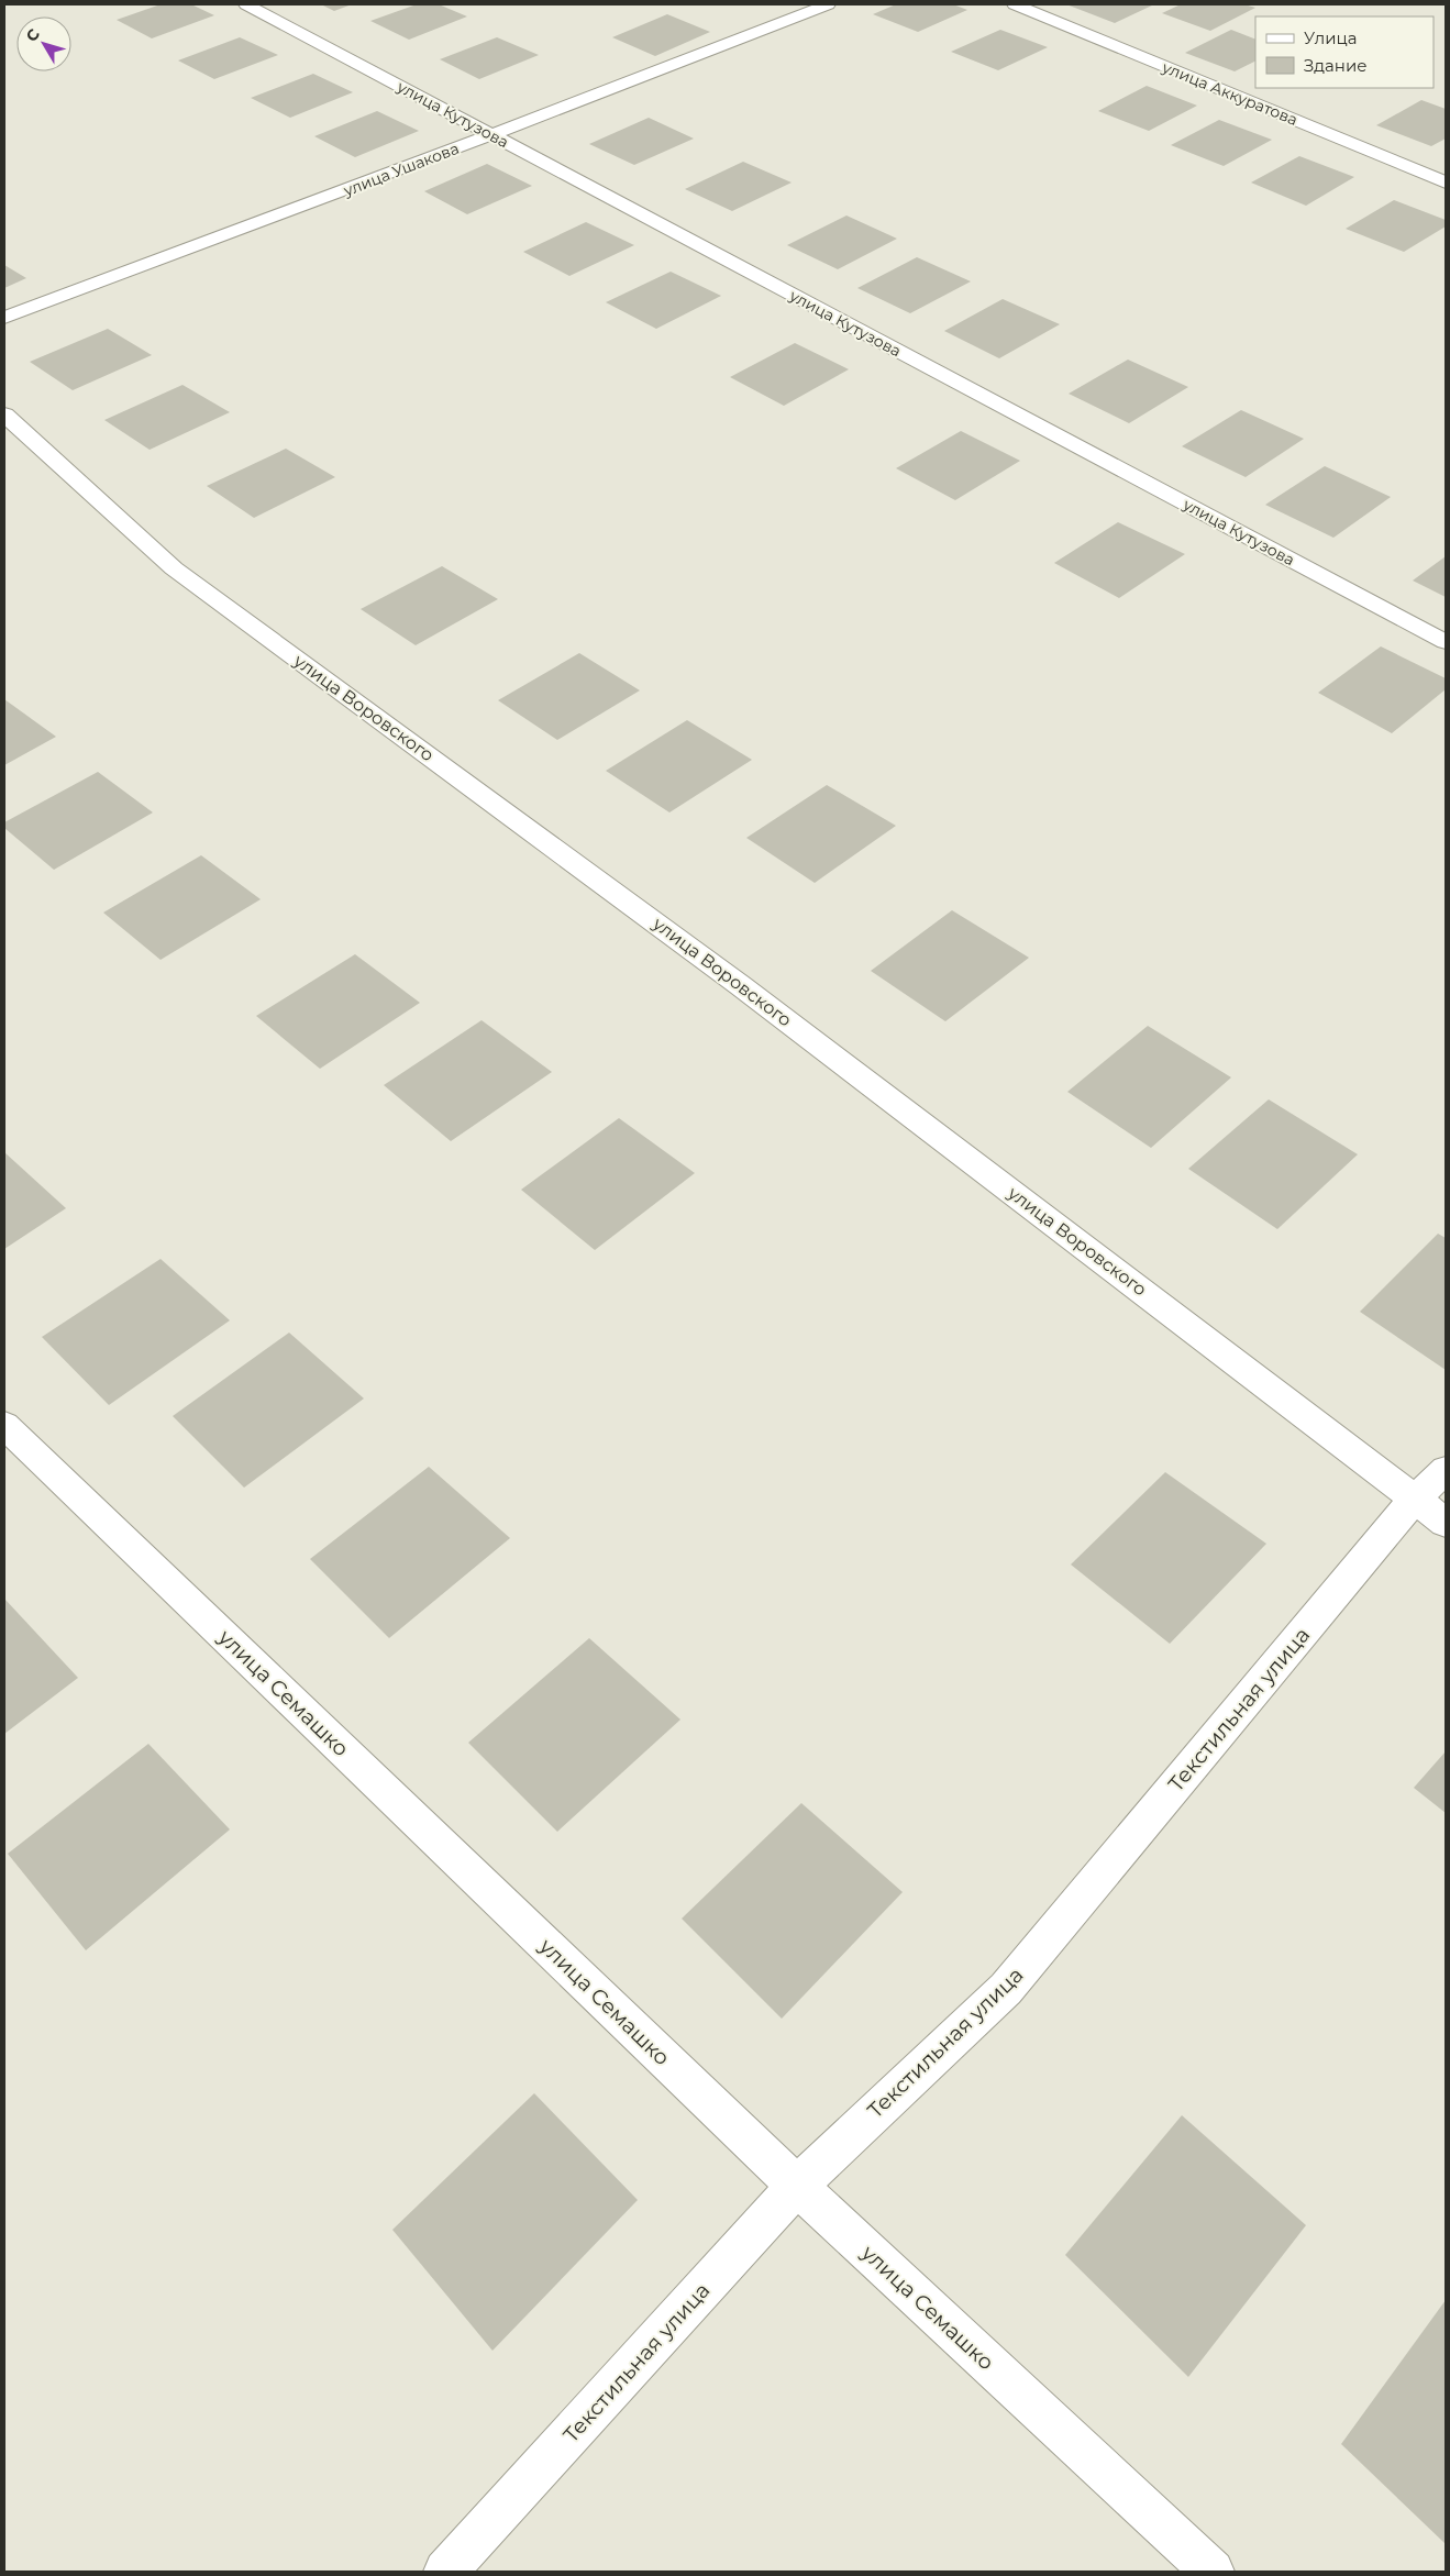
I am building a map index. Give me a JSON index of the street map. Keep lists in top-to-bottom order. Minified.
{"streets":{"street":["улица Аккуратова","улица Кутузова","улица Ушакова","улица Воровского","улица Семашко","Текстильная улица"]},"crossings":[["улица Кутузова","улица Ушакова"],["улица Воровского","Текстильная улица"],["улица Семашко","Текстильная улица"]],"legend":["Улица","Здание"],"north":"top left"}
